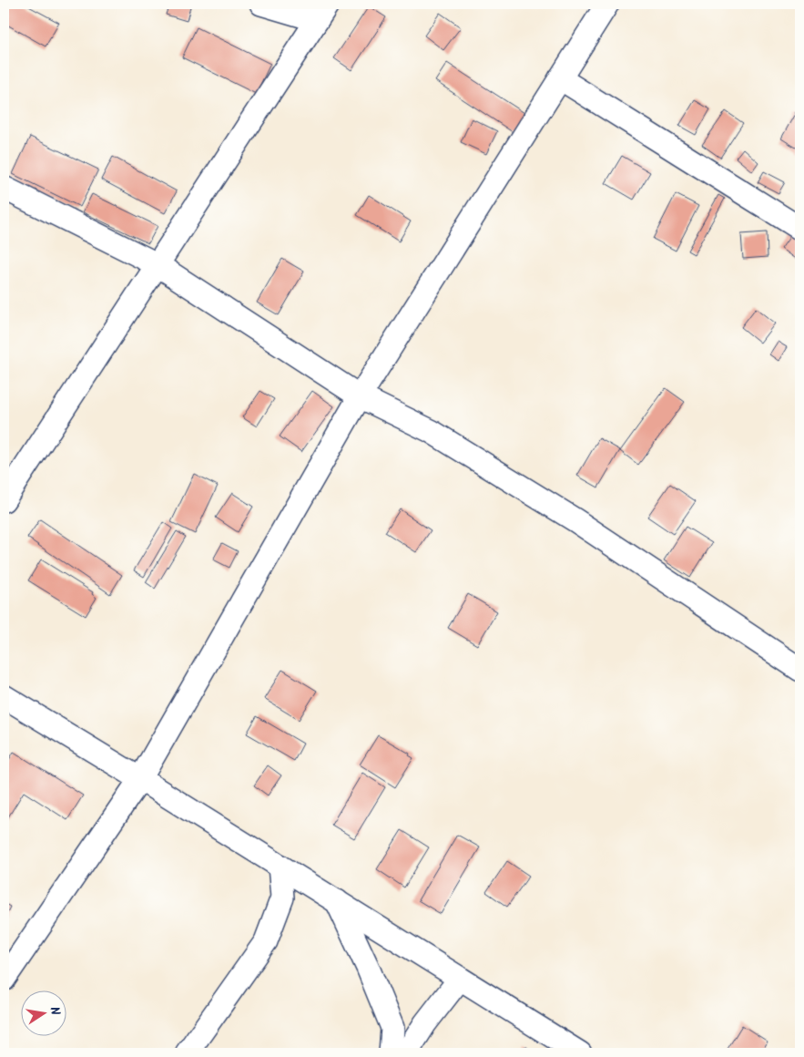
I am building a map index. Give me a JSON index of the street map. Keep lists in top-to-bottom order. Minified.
{"north":"right"}
